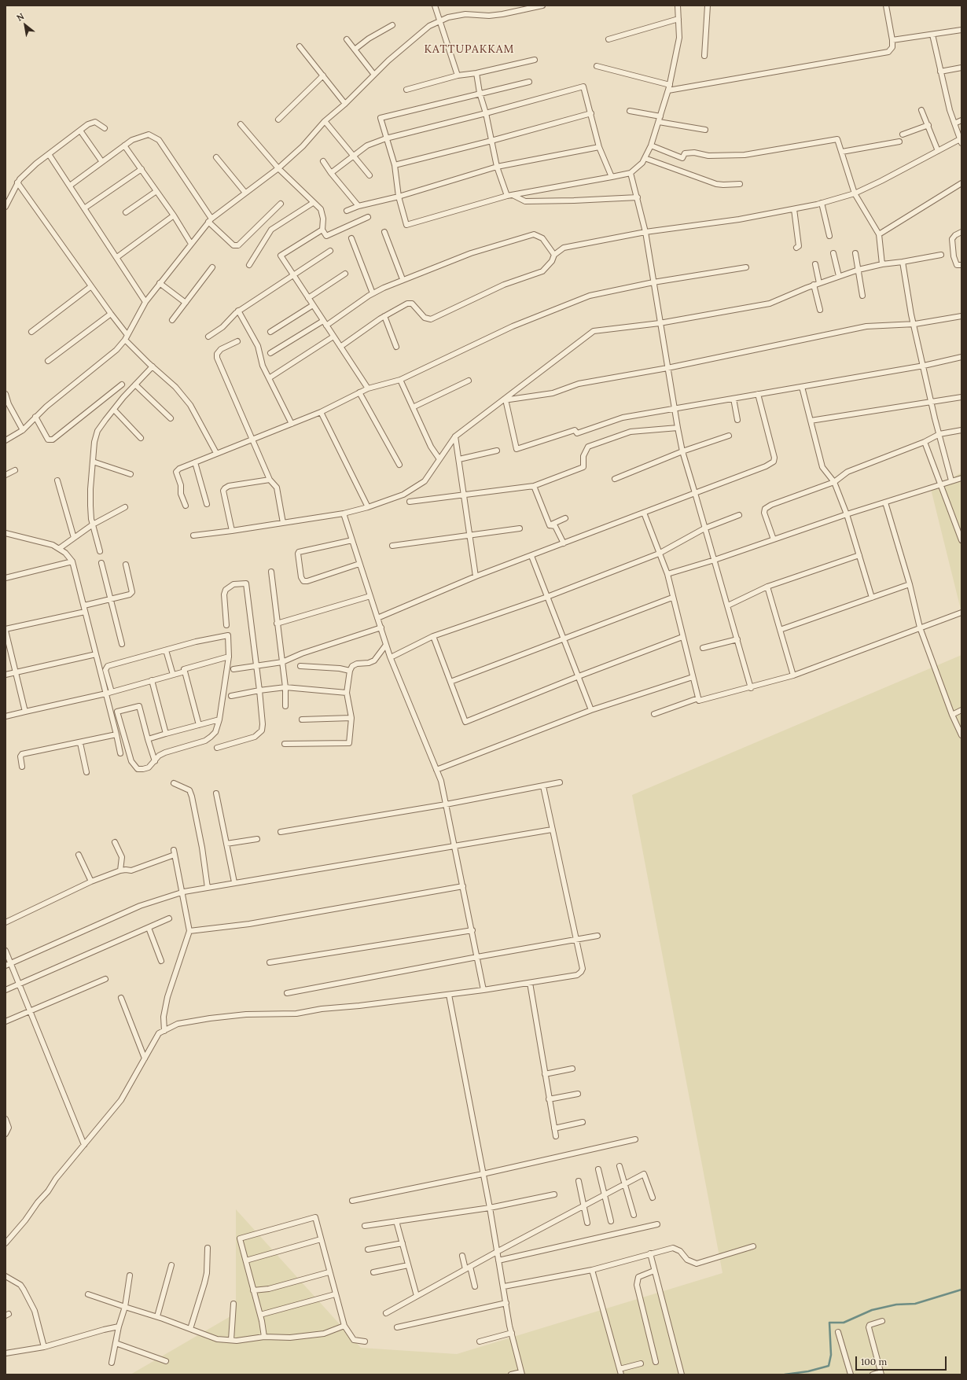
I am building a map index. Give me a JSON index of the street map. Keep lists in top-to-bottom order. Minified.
{"districts":["KATTUPAKKAM"],"scale_bar":"100 m","north":"top left"}
